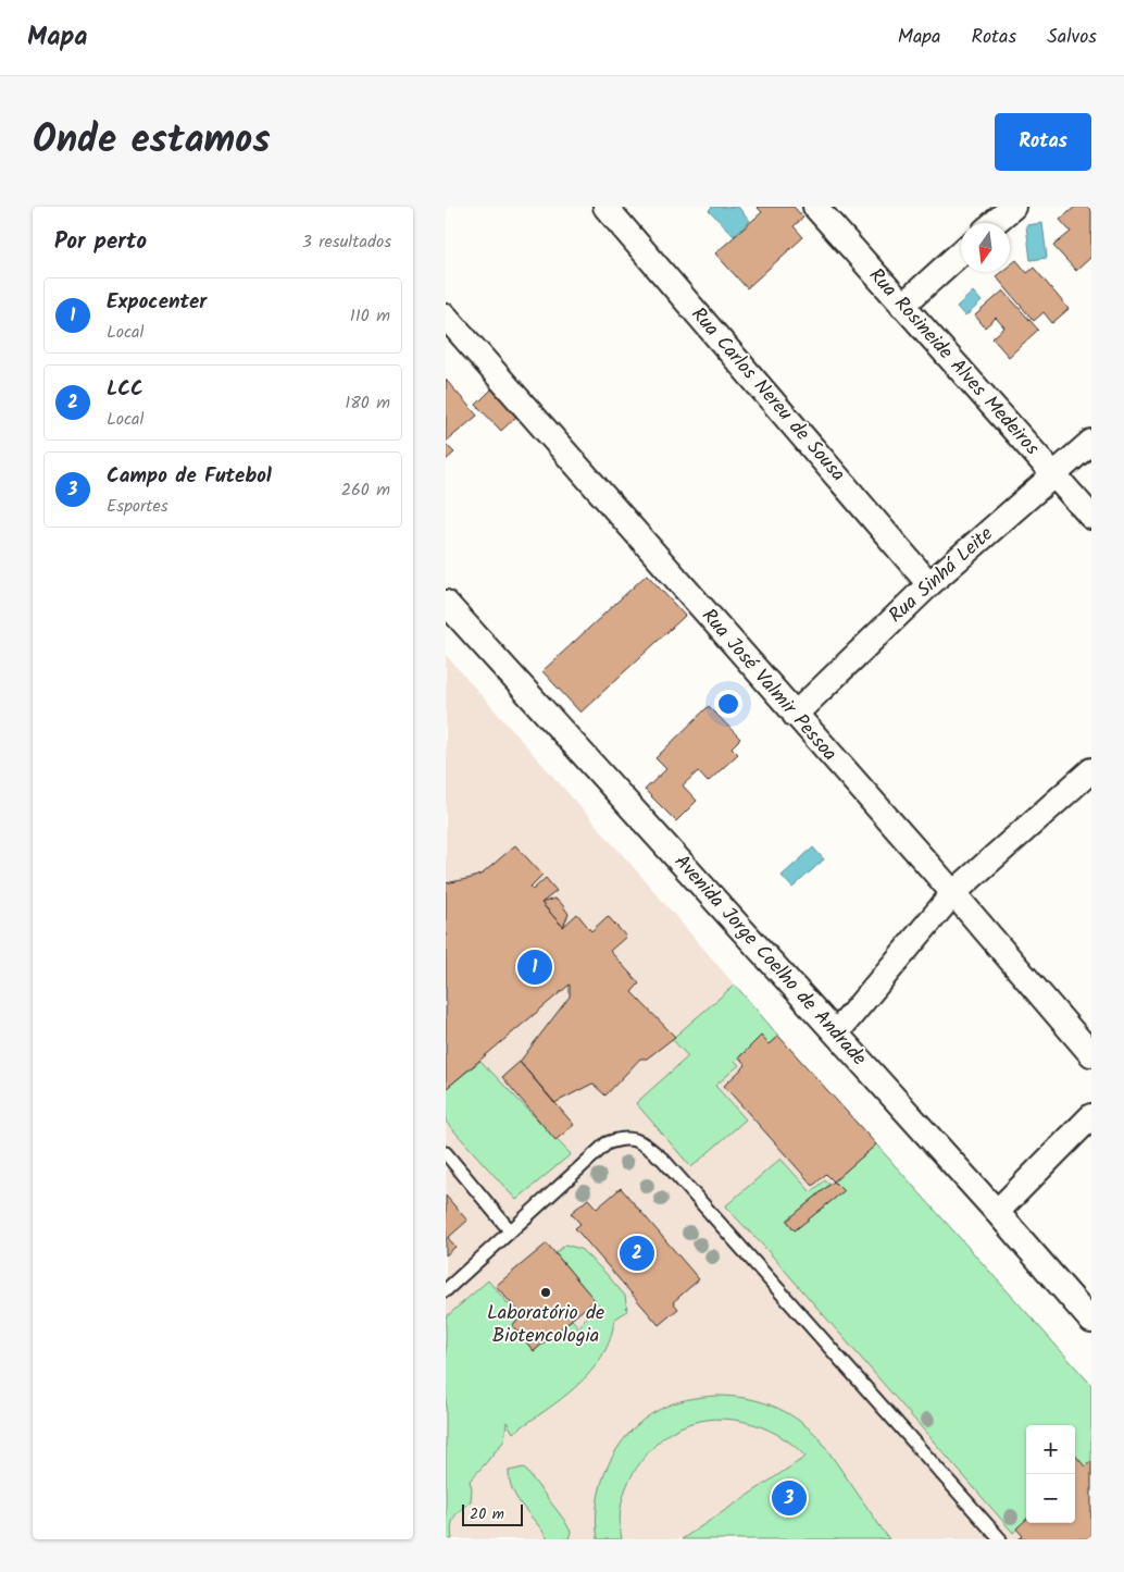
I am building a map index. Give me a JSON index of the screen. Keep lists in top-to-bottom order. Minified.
{"streets":{"street":["Rua Rosineide Alves Medeiros","Rua Carlos Nereu de Sousa","Rua Sinhá Leite","Rua José Valmir Pessoa","Avenida Jorge Coelho de Andrade"]},"crossings":[["Rua Rosineide Alves Medeiros","Rua Sinhá Leite"],["Rua Carlos Nereu de Sousa","Rua Sinhá Leite"],["Rua Sinhá Leite","Rua José Valmir Pessoa"]],"places":["Laboratório de Biotencologia"],"scale_bar":"20 m","north":"bottom","page":{"header":"Mapa","nav":["Mapa","Rotas","Salvos"],"title":"Onde estamos","buttons":"Rotas","heading":["Por perto","3 resultados"],"list":[{"mark":"1","name":"Expocenter","note":"Local","value":"110 m"},{"mark":"2","name":"LCC","note":"Local","value":"180 m"},{"mark":"3","name":"Campo de Futebol","note":"Esportes","value":"260 m"}],"pins":["1","2","3"],"map_buttons":["+","−"],"scale":"20 m"}}
